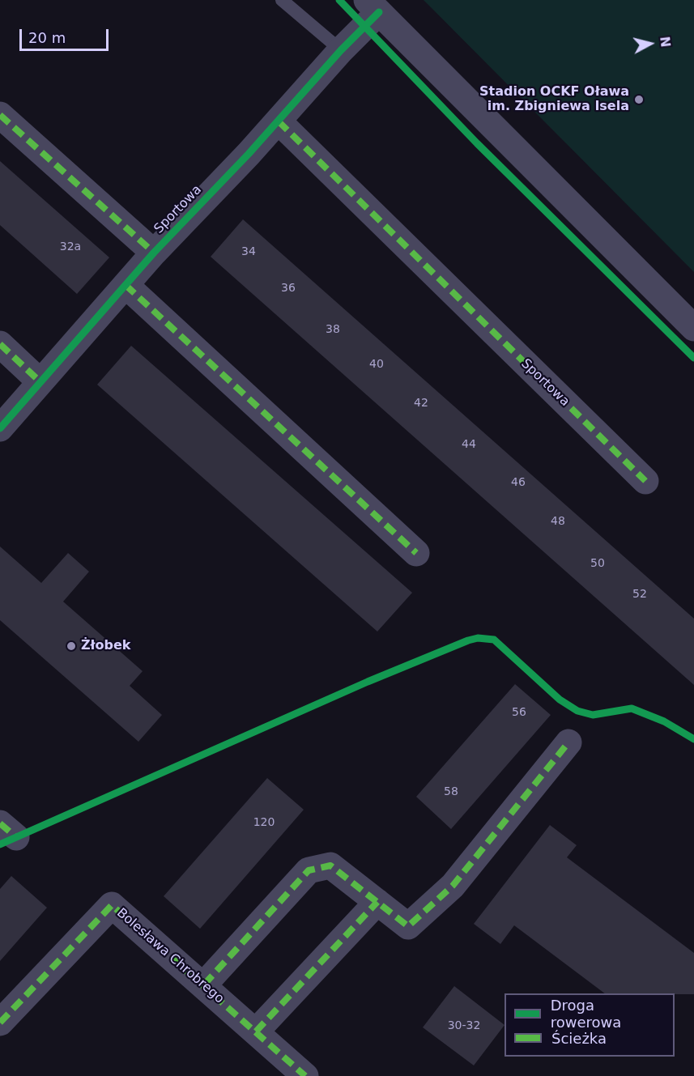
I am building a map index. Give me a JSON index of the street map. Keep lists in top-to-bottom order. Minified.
{"streets":{"street":["Sportowa","Bolesława Chrobrego"]},"places":["Stadion OCKF Oława im. Zbigniewa Isela","Żłobek"],"house_numbers":["32a","34","36","38","40","42","44","46","48","50","52","56","58","120","30-32"],"legend":["Droga rowerowa","Ścieżka"],"scale_bar":"20 m","north":"right"}
